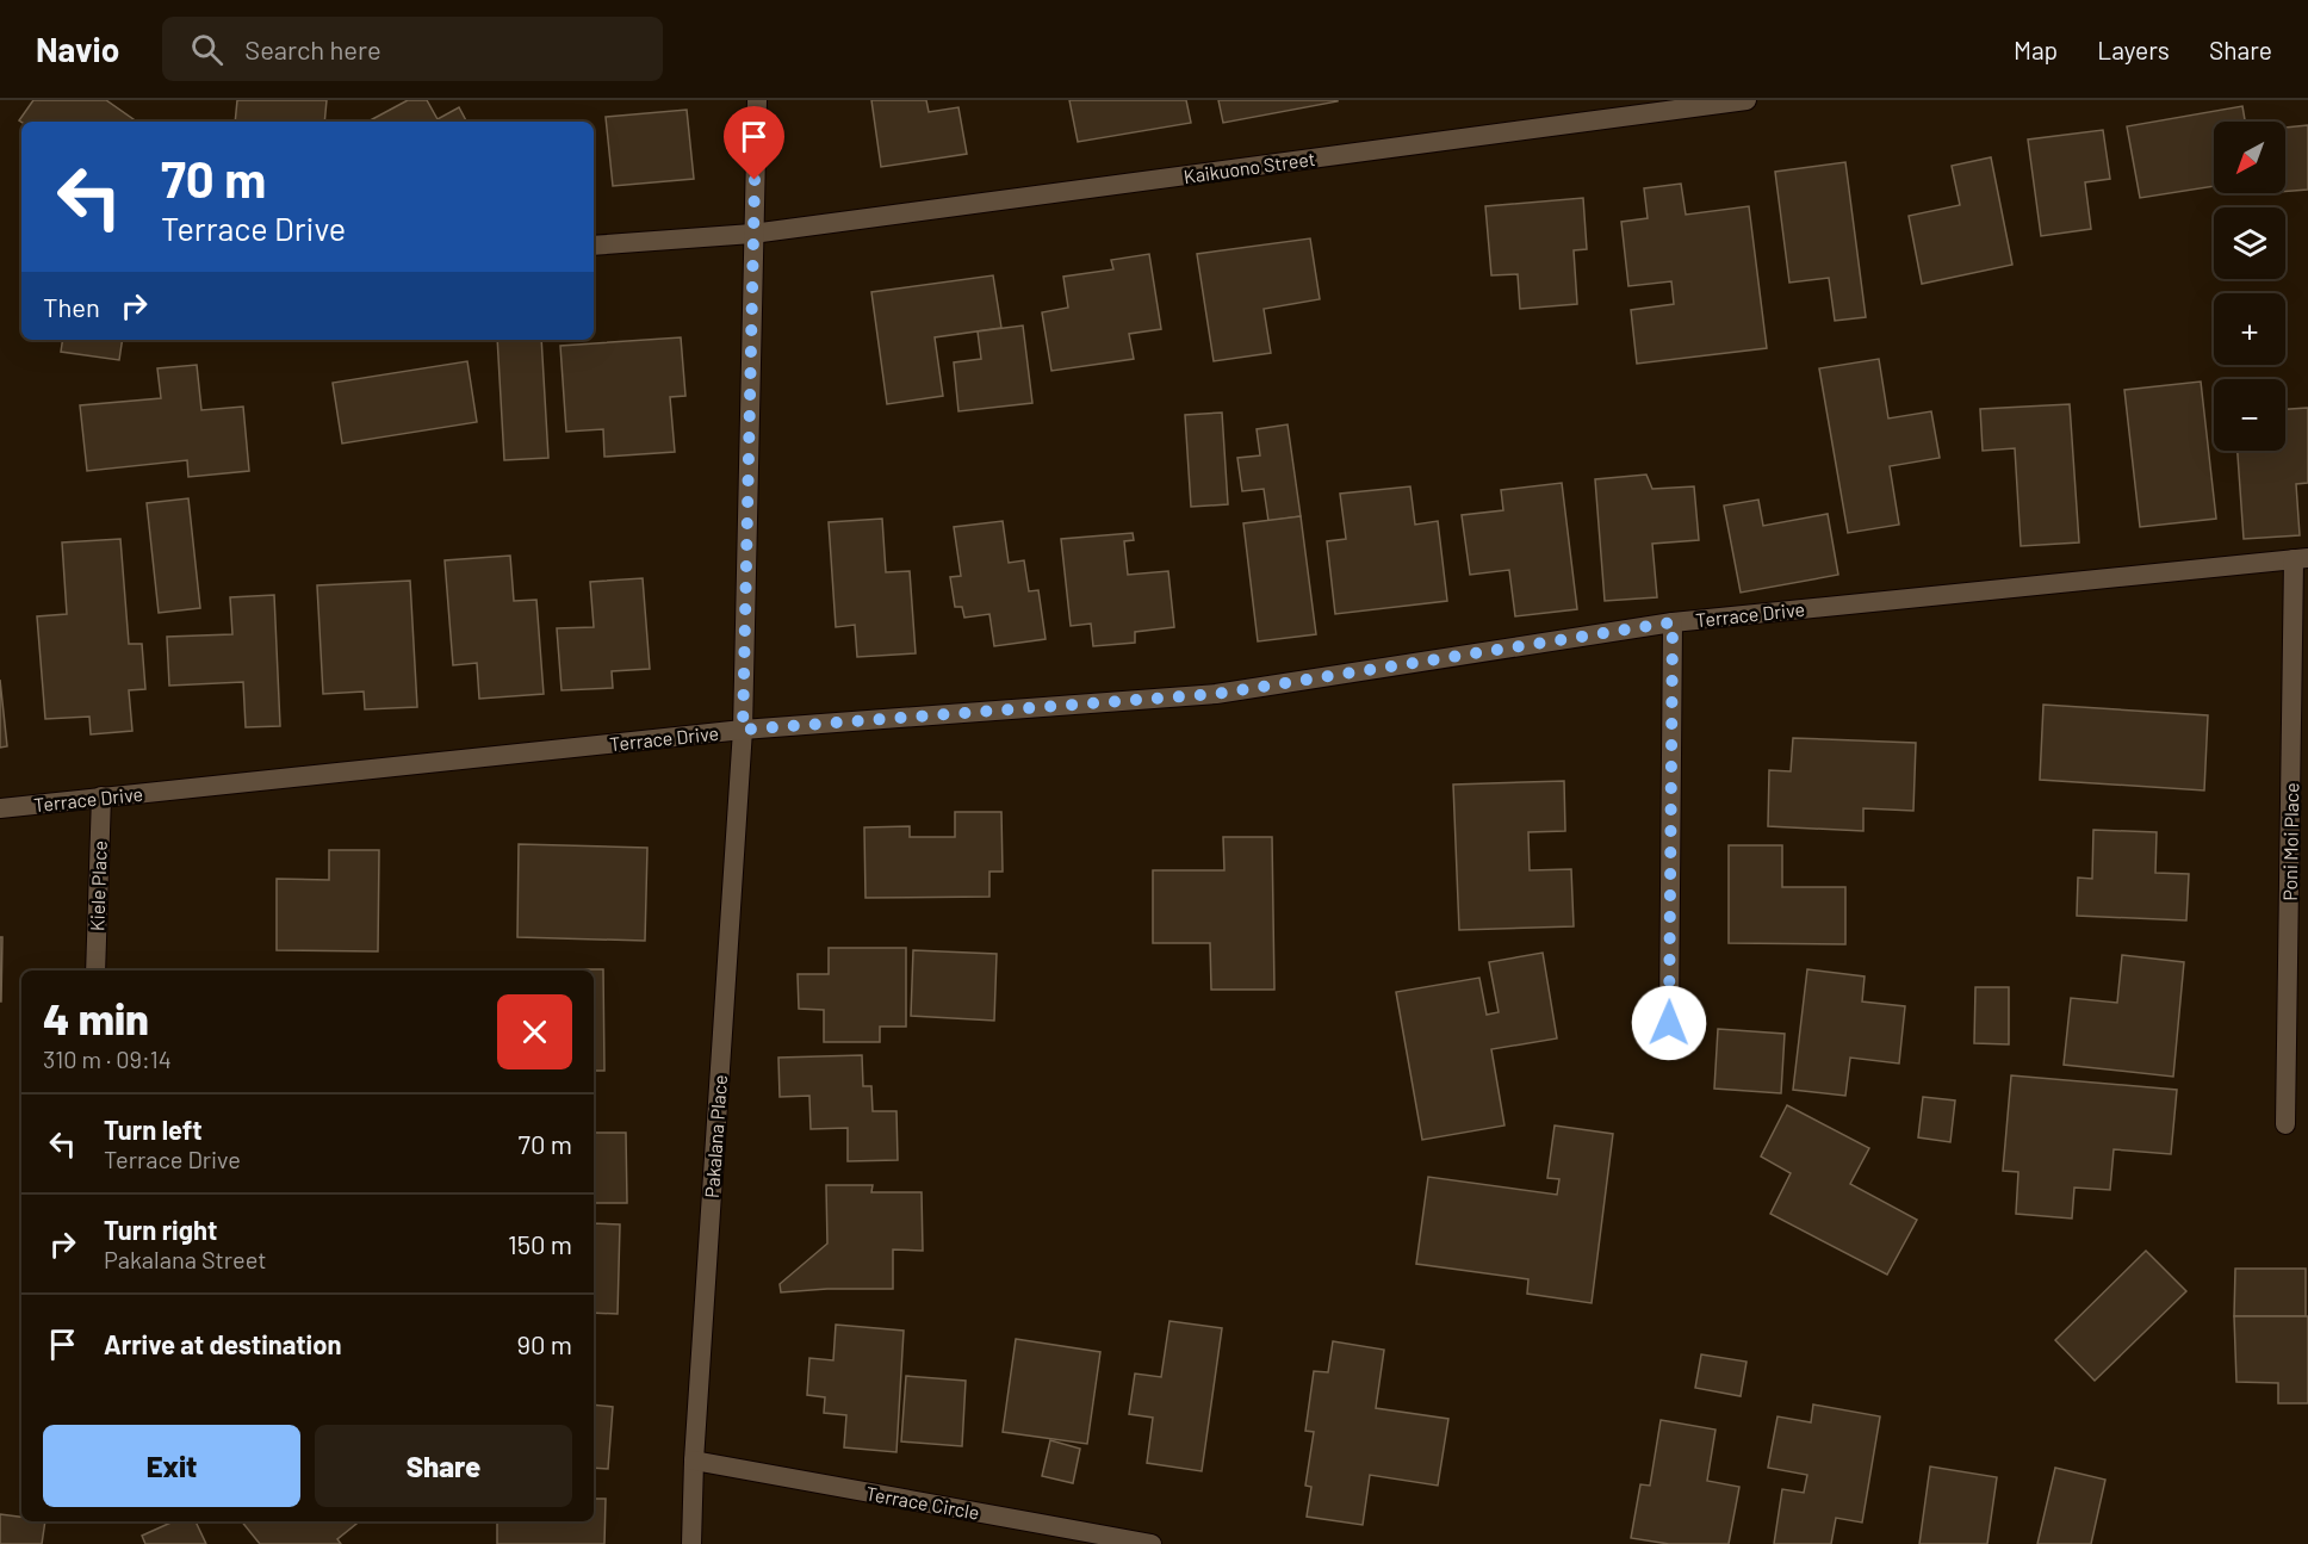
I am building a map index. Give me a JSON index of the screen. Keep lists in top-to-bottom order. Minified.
{"streets":{"street":["Kaikuono Street","Terrace Drive","Poni Moi Place","Kiele Place","Pakalana Place","Terrace Circle"]},"crossings":[["Kaikuono Street","Pakalana Place"],["Terrace Drive","Poni Moi Place"],["Terrace Drive","Kiele Place"],["Terrace Drive","Pakalana Place"],["Pakalana Place","Terrace Circle"]],"north":"bottom left","page":{"header":"Navio","search":"Search here","nav":["Map","Layers","Share"],"map_buttons":["+","−"],"turn":["70 m","Terrace Drive"],"then":"Then","heading":["4 min","310 m · 09:14"],"list":[{"name":"Turn left","note":"Terrace Drive","value":"70 m"},{"name":"Turn right","note":"Pakalana Street","value":"150 m"},{"name":"Arrive at destination","value":"90 m"}],"buttons":["Exit","Share"]}}
